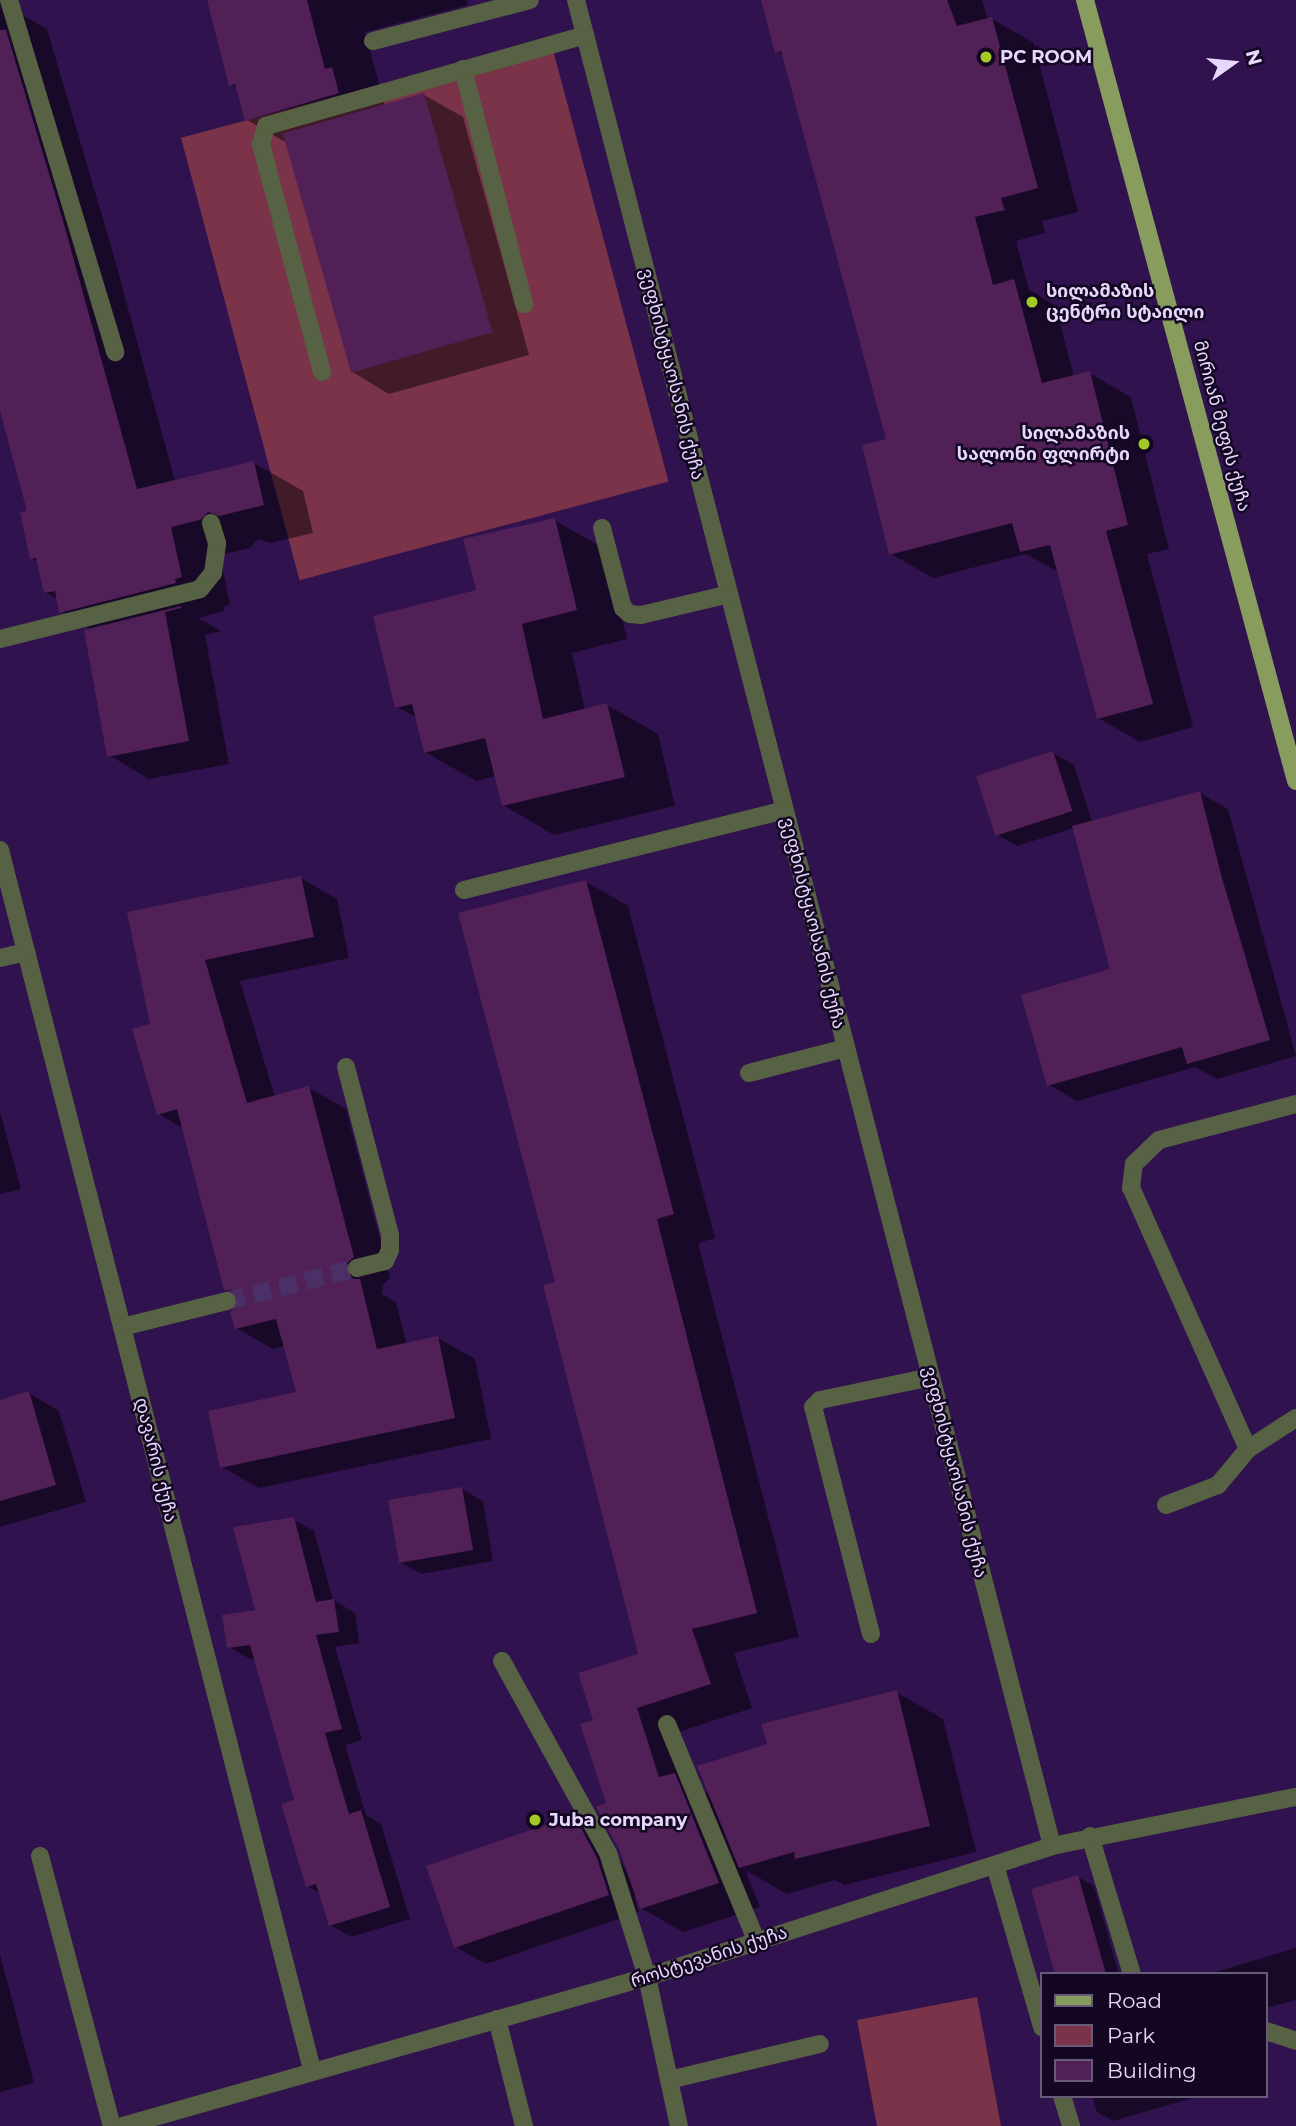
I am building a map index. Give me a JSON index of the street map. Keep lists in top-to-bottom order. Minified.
{"streets":{"main road":["მირიან მეფის ქუჩა"],"street":["ვეფხისტყაოსანის ქუჩა","დავარის ქუჩა","როსტევანის ქუჩა"]},"crossings":[["ვეფხისტყაოსანის ქუჩა","როსტევანის ქუჩა"],["დავარის ქუჩა","როსტევანის ქუჩა"]],"places":["PC ROOM","სილამაზის ცენტრი სტაილი","სილამაზის სალონი ფლირტი","Juba company"],"legend":["Road","Park","Building"],"north":"right"}
